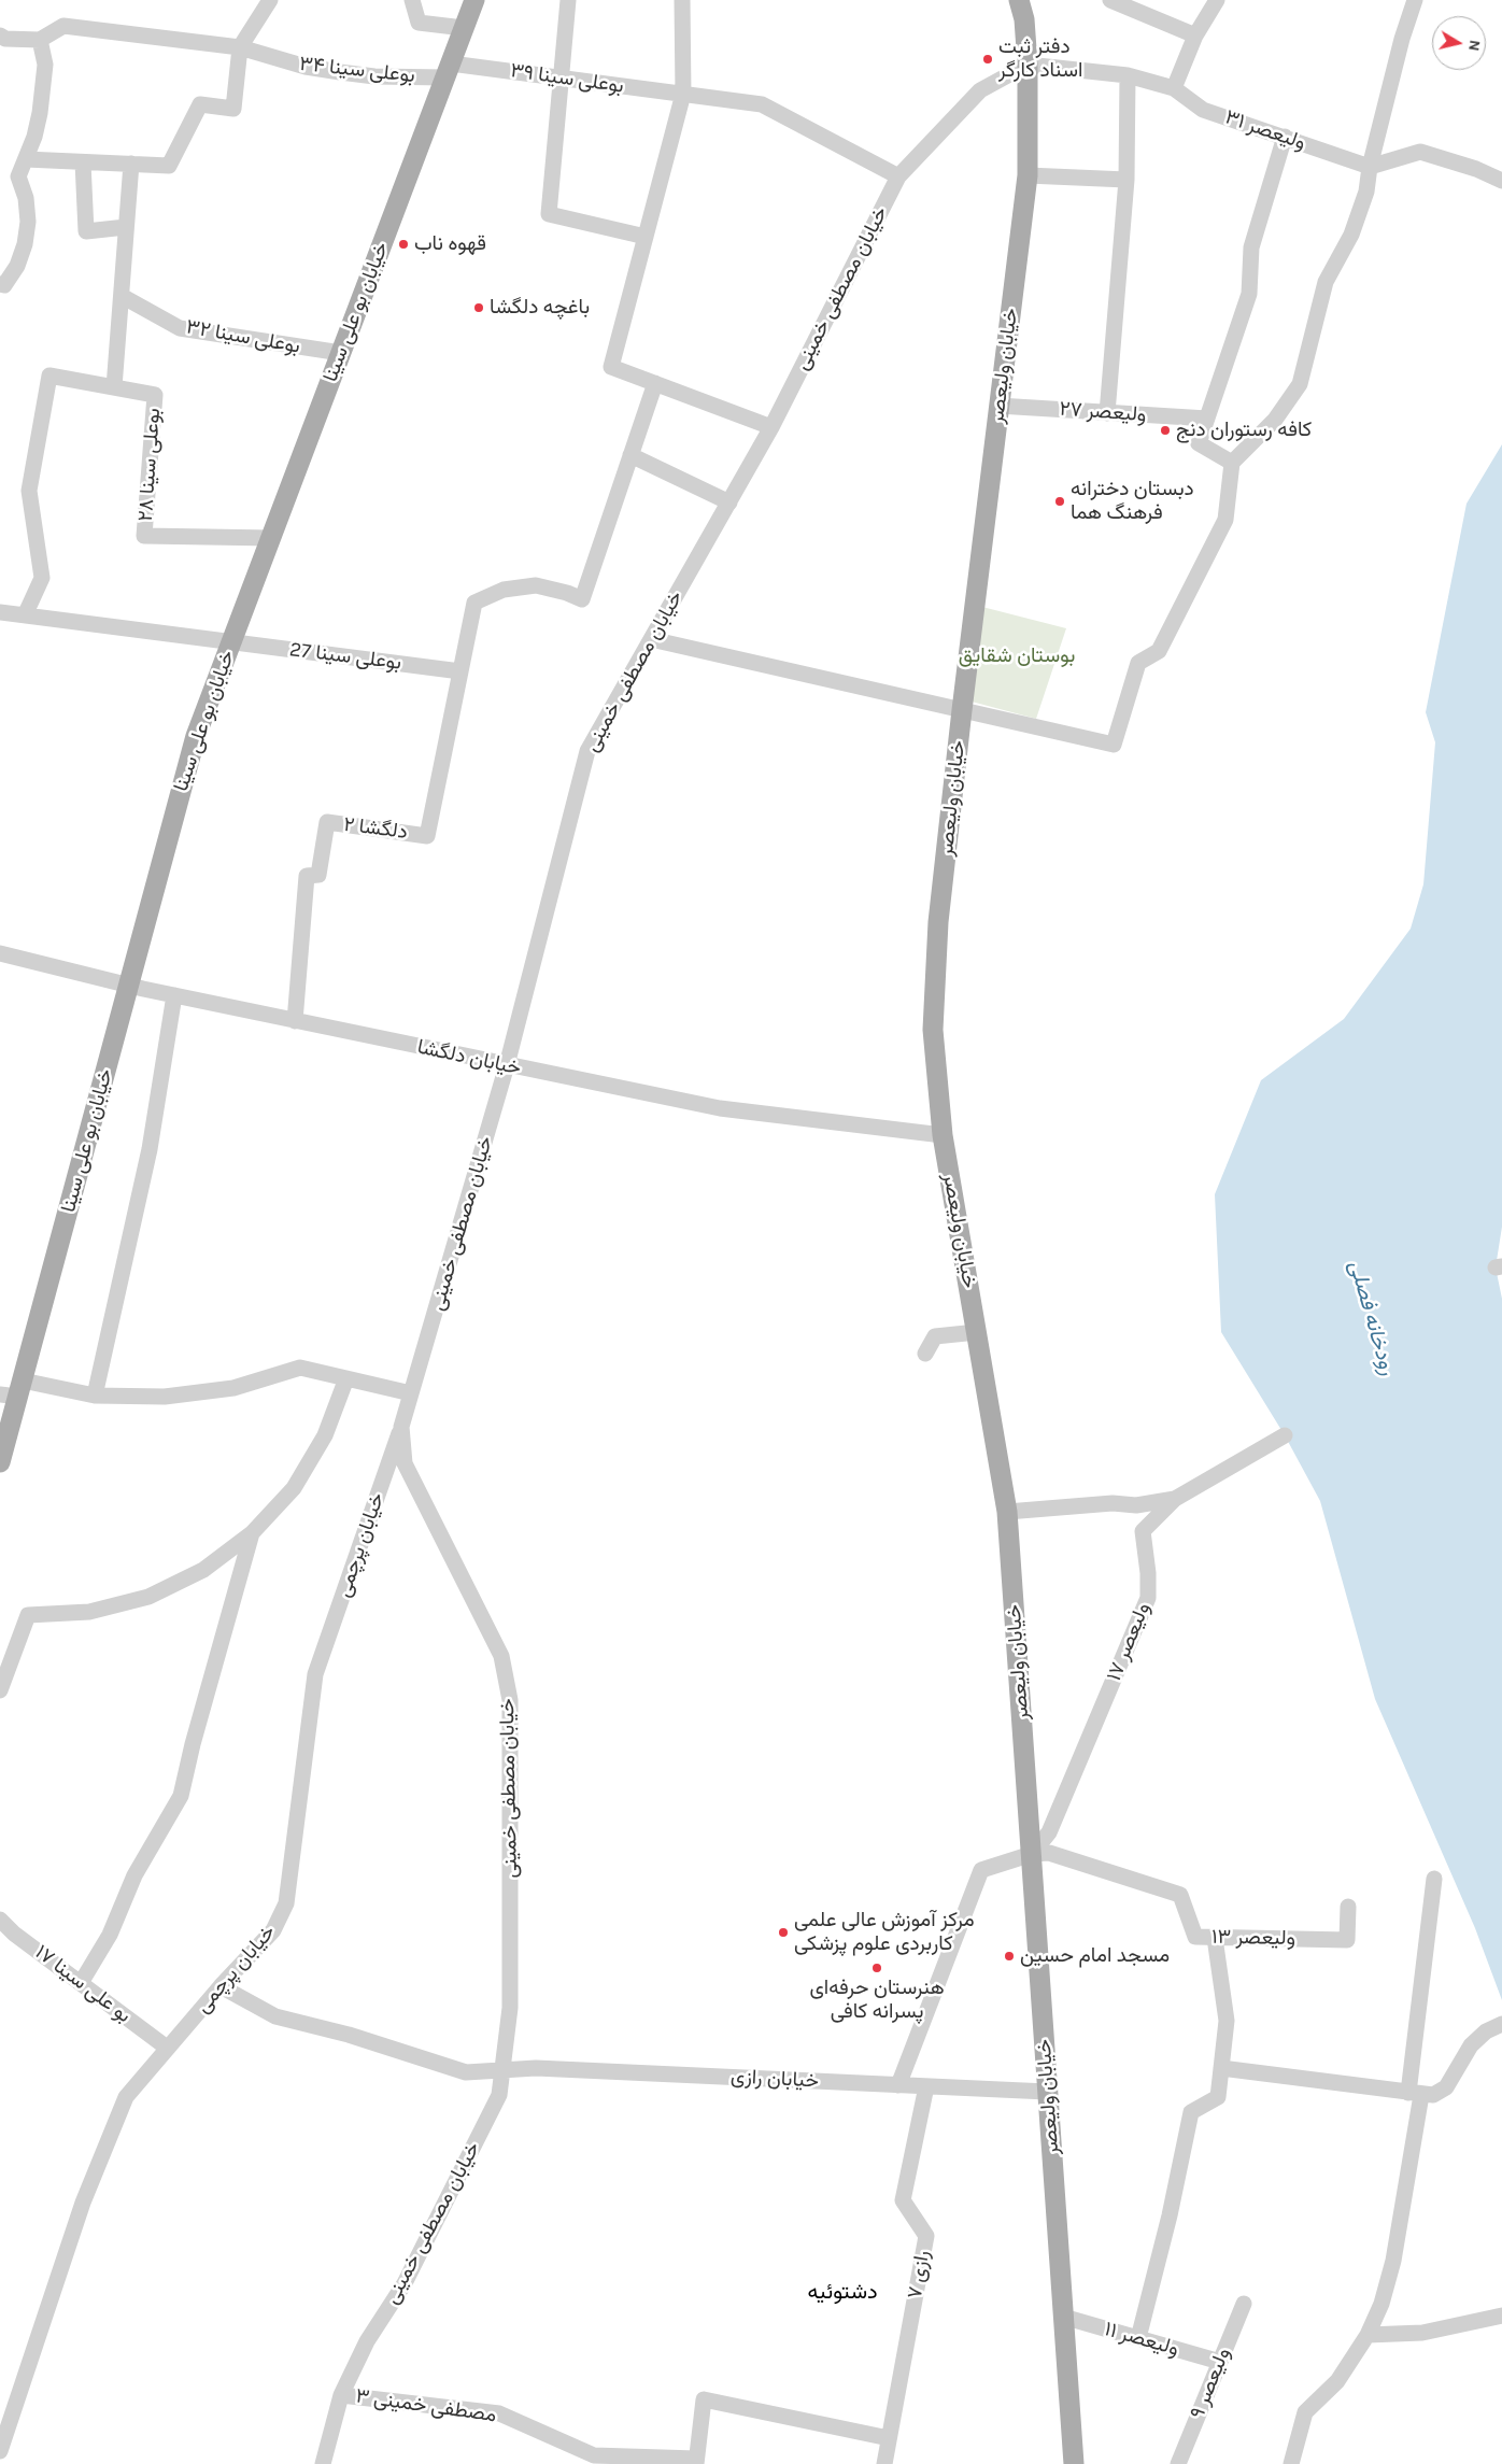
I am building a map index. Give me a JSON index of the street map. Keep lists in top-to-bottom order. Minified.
{"streets":{"main road":["خیابان بو علی سینا","خیابان ولیعصر"],"street":["بوعلی سینا ۳۴","بوعلی سینا ۳۹","ولیعصر ۳۱","خیابان مصطفی خمینی","بوعلی سینا ۳۲","ولیعصر ۲۷","بوعلی سینا ۲۸","بوعلی سینا 27","دلگشا ۲","خیابان دلگشا","خیابان پرچمی","ولیعصر ۱۷","ولیعصر ۱۳","بو علی سینا ۱۷","خیابان رازی","رازی ۷","ولیعصر ۱۱","ولیعصر ۹","مصطفی خمینی ۳"]},"crossings":[["بوعلی سینا ۳۴","بوعلی سینا ۳۹"],["بوعلی سینا ۳۴","خیابان بو علی سینا"],["بوعلی سینا ۳۹","خیابان مصطفی خمینی"],["بوعلی سینا ۳۹","خیابان بو علی سینا"],["ولیعصر ۳۱","خیابان مصطفی خمینی"],["ولیعصر ۳۱","خیابان ولیعصر"],["خیابان مصطفی خمینی","خیابان ولیعصر"],["خیابان مصطفی خمینی","خیابان دلگشا"],["خیابان مصطفی خمینی","خیابان پرچمی"],["خیابان مصطفی خمینی","خیابان رازی"],["خیابان مصطفی خمینی","مصطفی خمینی ۳"],["خیابان بو علی سینا","بوعلی سینا ۳۲"],["خیابان بو علی سینا","بوعلی سینا ۲۸"],["خیابان بو علی سینا","بوعلی سینا 27"],["خیابان بو علی سینا","خیابان دلگشا"],["خیابان ولیعصر","ولیعصر ۲۷"],["خیابان ولیعصر","خیابان دلگشا"],["خیابان ولیعصر","ولیعصر ۱۷"],["خیابان ولیعصر","ولیعصر ۱۳"],["خیابان ولیعصر","خیابان رازی"],["خیابان ولیعصر","ولیعصر ۱۱"],["بوعلی سینا ۲۸","بوعلی سینا 27"],["بوعلی سینا 27","دلگشا ۲"],["دلگشا ۲","خیابان دلگشا"],["خیابان پرچمی","بو علی سینا ۱۷"],["خیابان پرچمی","خیابان رازی"],["ولیعصر ۱۷","ولیعصر ۱۳"],["خیابان رازی","رازی ۷"],["ولیعصر ۱۱","ولیعصر ۹"]],"districts":["دشتوئیه"],"water":["رودخانه فصلی"],"parks":["بوستان شقایق"],"places":["دفتر ثبت اسناد کارگر","قهوه ناب","باغچه دلگشا","کافه رستوران دنج","دبستان دخترانه فرهنگ هما","مرکز آموزش عالی علمی کاربردی علوم پزشکی","مسجد امام حسین","هنرستان حرفه‌ای پسرانه کافی"],"north":"right"}
